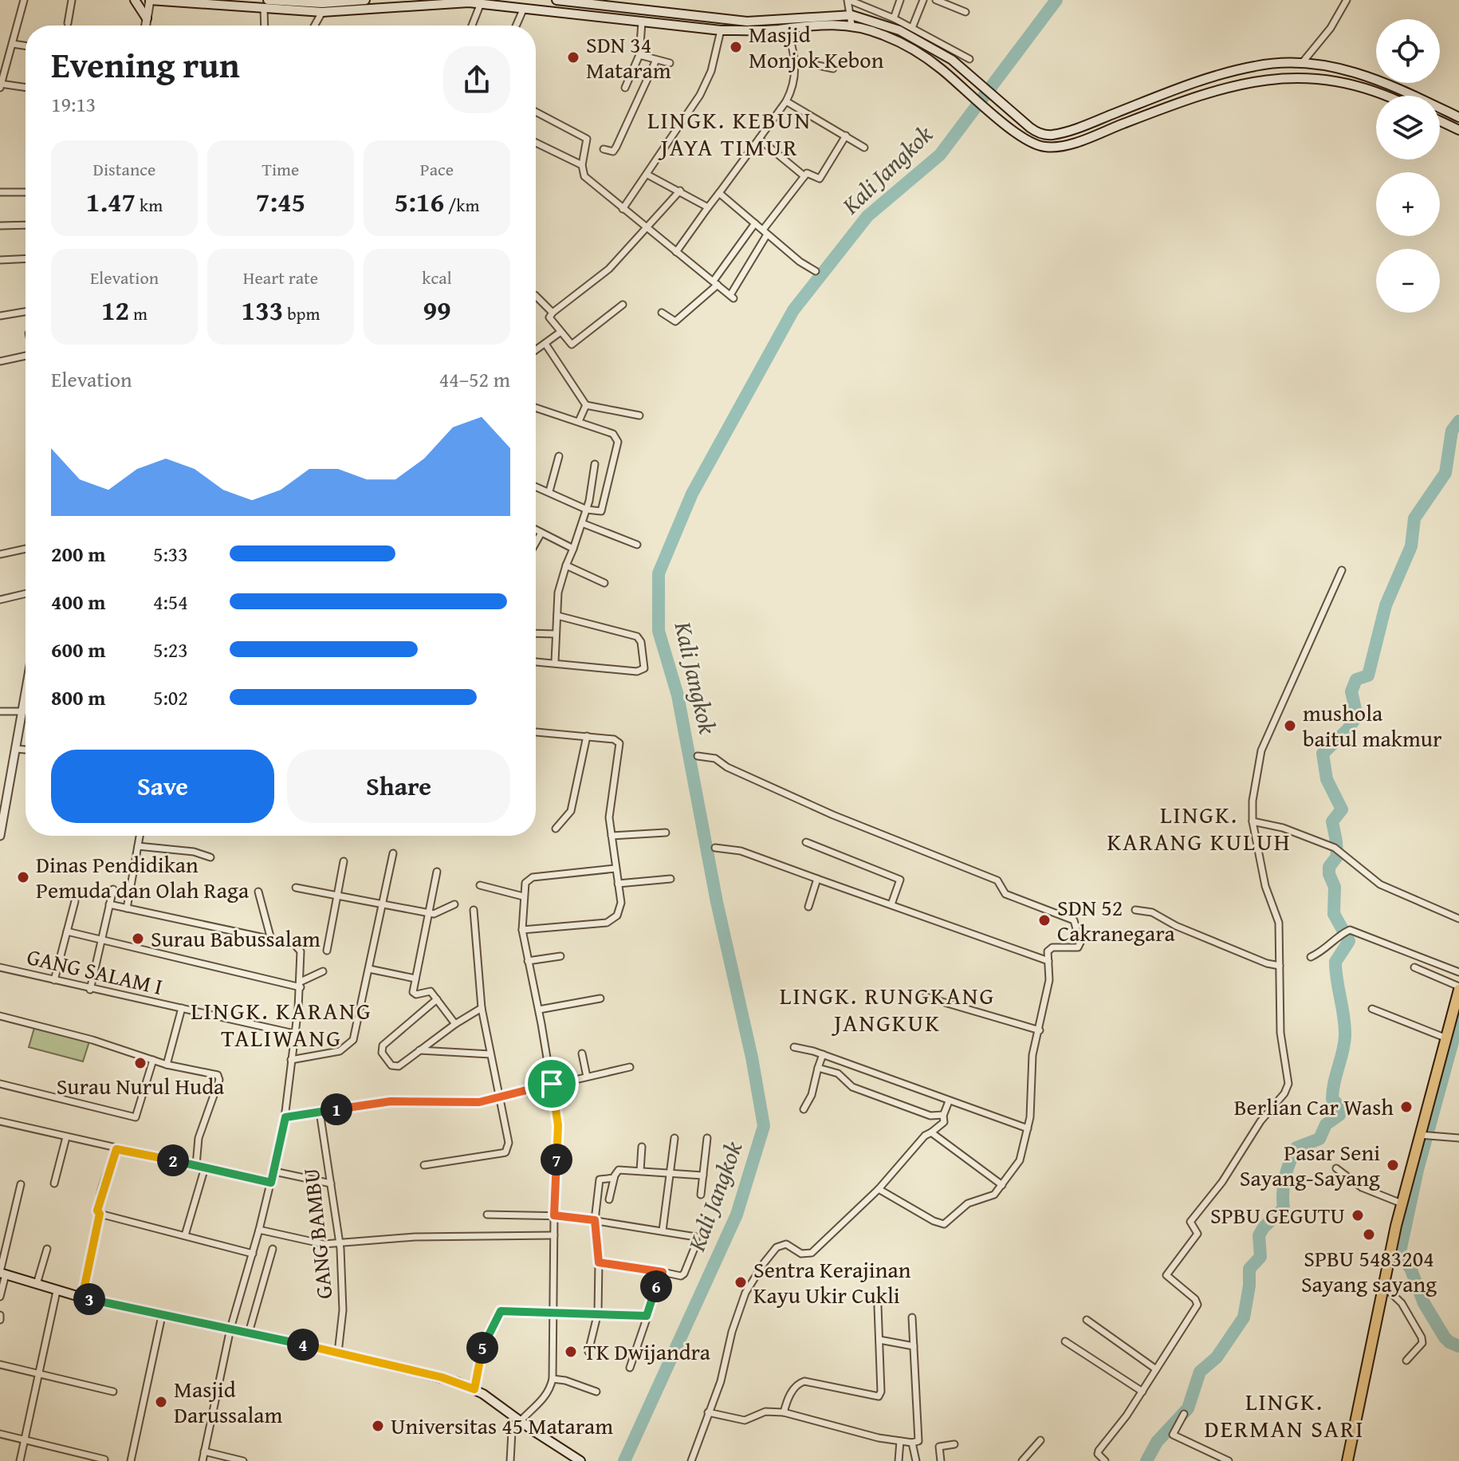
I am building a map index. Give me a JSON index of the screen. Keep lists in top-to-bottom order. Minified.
{"streets":{"street":["GANG SALAM I","GANG BAMBU"]},"districts":["LINGK. KEBUN JAYA TIMUR","LINGK. KARANG KULUH","LINGK. RUNGKANG JANGKUK","LINGK. KARANG TALIWANG","LINGK. DERMAN SARI"],"water":["Kali Jangkok"],"places":["Masjid Monjok Kebon","SDN 34 Mataram","mushola baitul makmur","Dinas Pendidikan Pemuda dan Olah Raga","SDN 52 Cakranegara","Surau Babussalam","Surau Nurul Huda","Berlian Car Wash","Pasar Seni Sayang-Sayang","SPBU GEGUTU","SPBU 5483204 Sayang sayang","Sentra Kerajinan Kayu Ukir Cukli","TK Dwijandra","Masjid Darussalam","Universitas 45 Mataram"],"page":{"map_buttons":["+","−"],"heading":["Evening run","19:13"],"stats":[["Distance","1.47 km"],["Time","7:45"],["Pace","5:16 /km"],["Elevation","12 m"],["Heart rate","133 bpm"],["kcal","99"]],"chart":["Elevation","44–52 m"],"list":[{"name":"200 m","note":"5:33"},{"name":"400 m","note":"4:54"},{"name":"600 m","note":"5:23"},{"name":"800 m","note":"5:02"}],"buttons":["Save","Share"],"pins":["1","7","2","6","3","4","5"]}}
